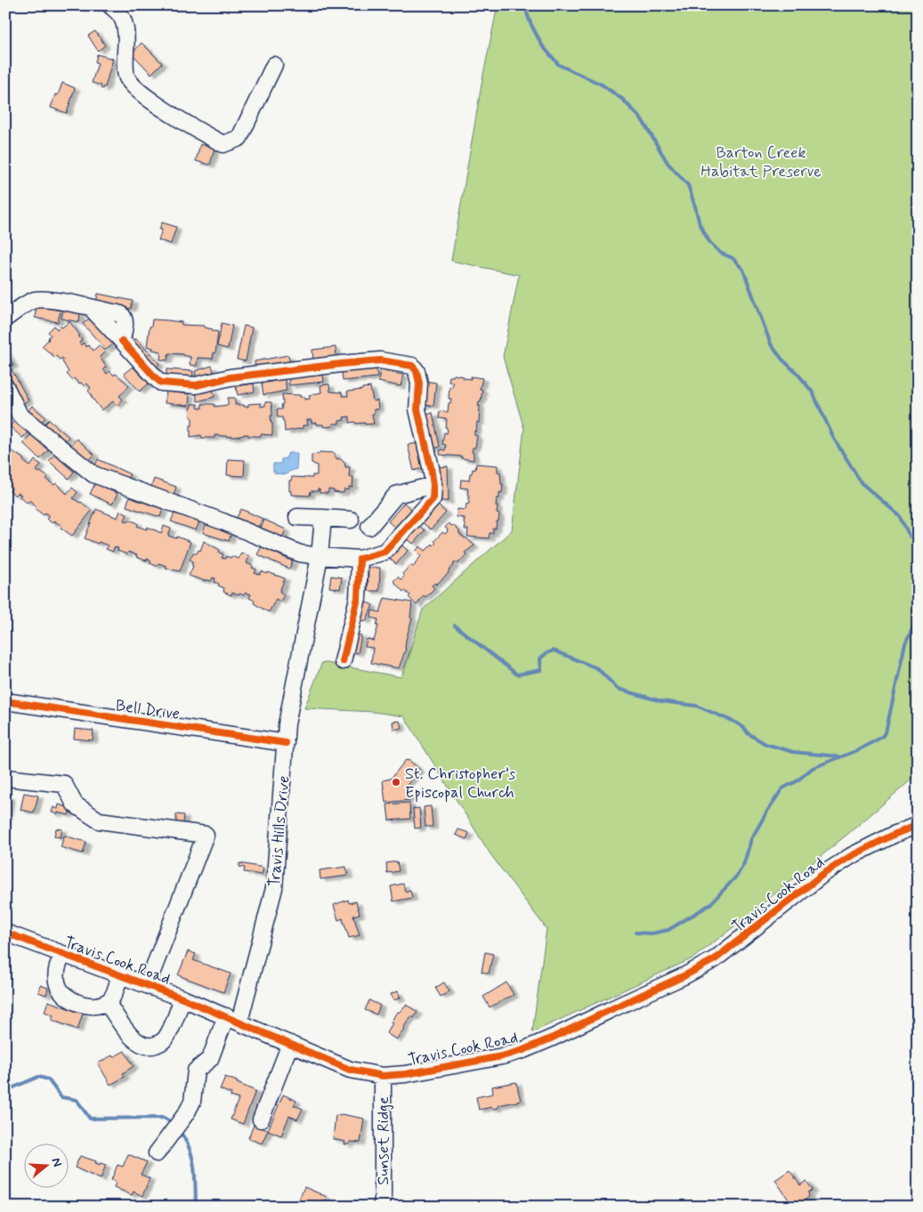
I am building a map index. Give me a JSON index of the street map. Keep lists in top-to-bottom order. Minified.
{"streets":{"street":["Bell Drive","Travis Hills Drive","Travis Cook Road","Sunset Ridge"]},"crossings":[["Bell Drive","Travis Hills Drive"],["Travis Hills Drive","Travis Cook Road"],["Travis Cook Road","Sunset Ridge"]],"parks":["Barton Creek Habitat Preserve"],"places":["St. Christopher’s Episcopal Church"],"north":"right"}
